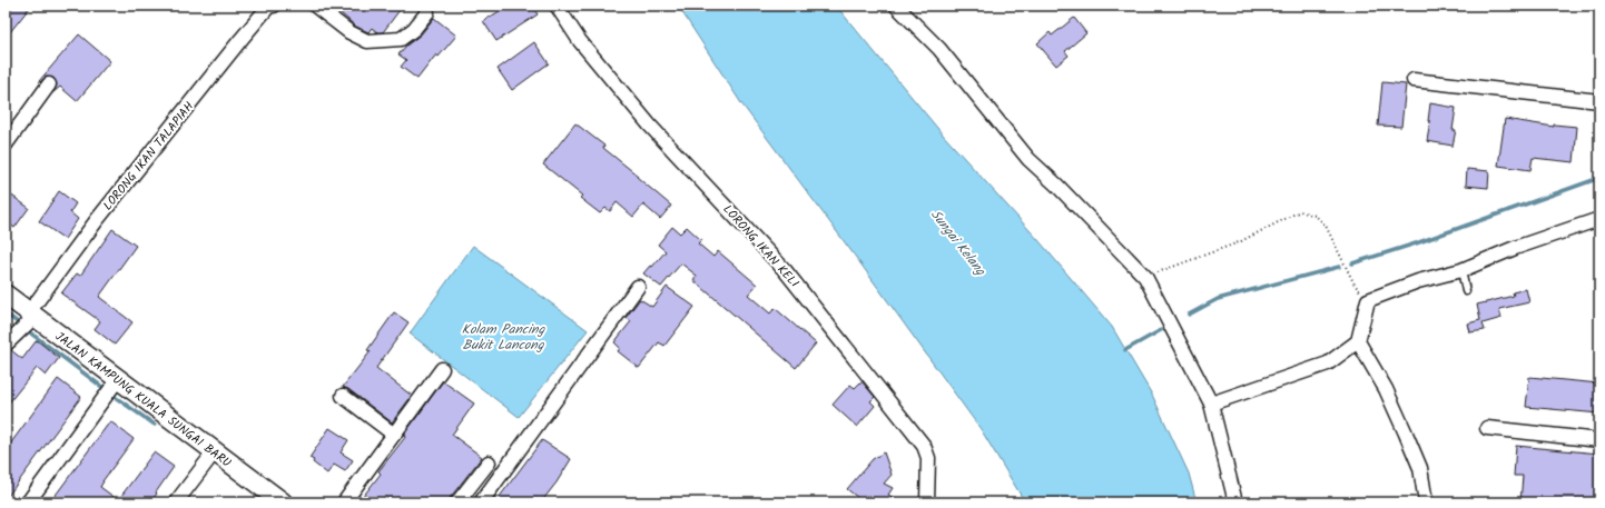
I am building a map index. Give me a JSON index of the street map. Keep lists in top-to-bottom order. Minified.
{"streets":{"street":["LORONG IKAN TALAPIAH","LORONG IKAN KELI","JALAN KAMPUNG KUALA SUNGAI BARU"]},"crossings":[["LORONG IKAN TALAPIAH","JALAN KAMPUNG KUALA SUNGAI BARU"]],"water":["Sungai Kelang","Kolam Pancing Bukit Lancong"]}
